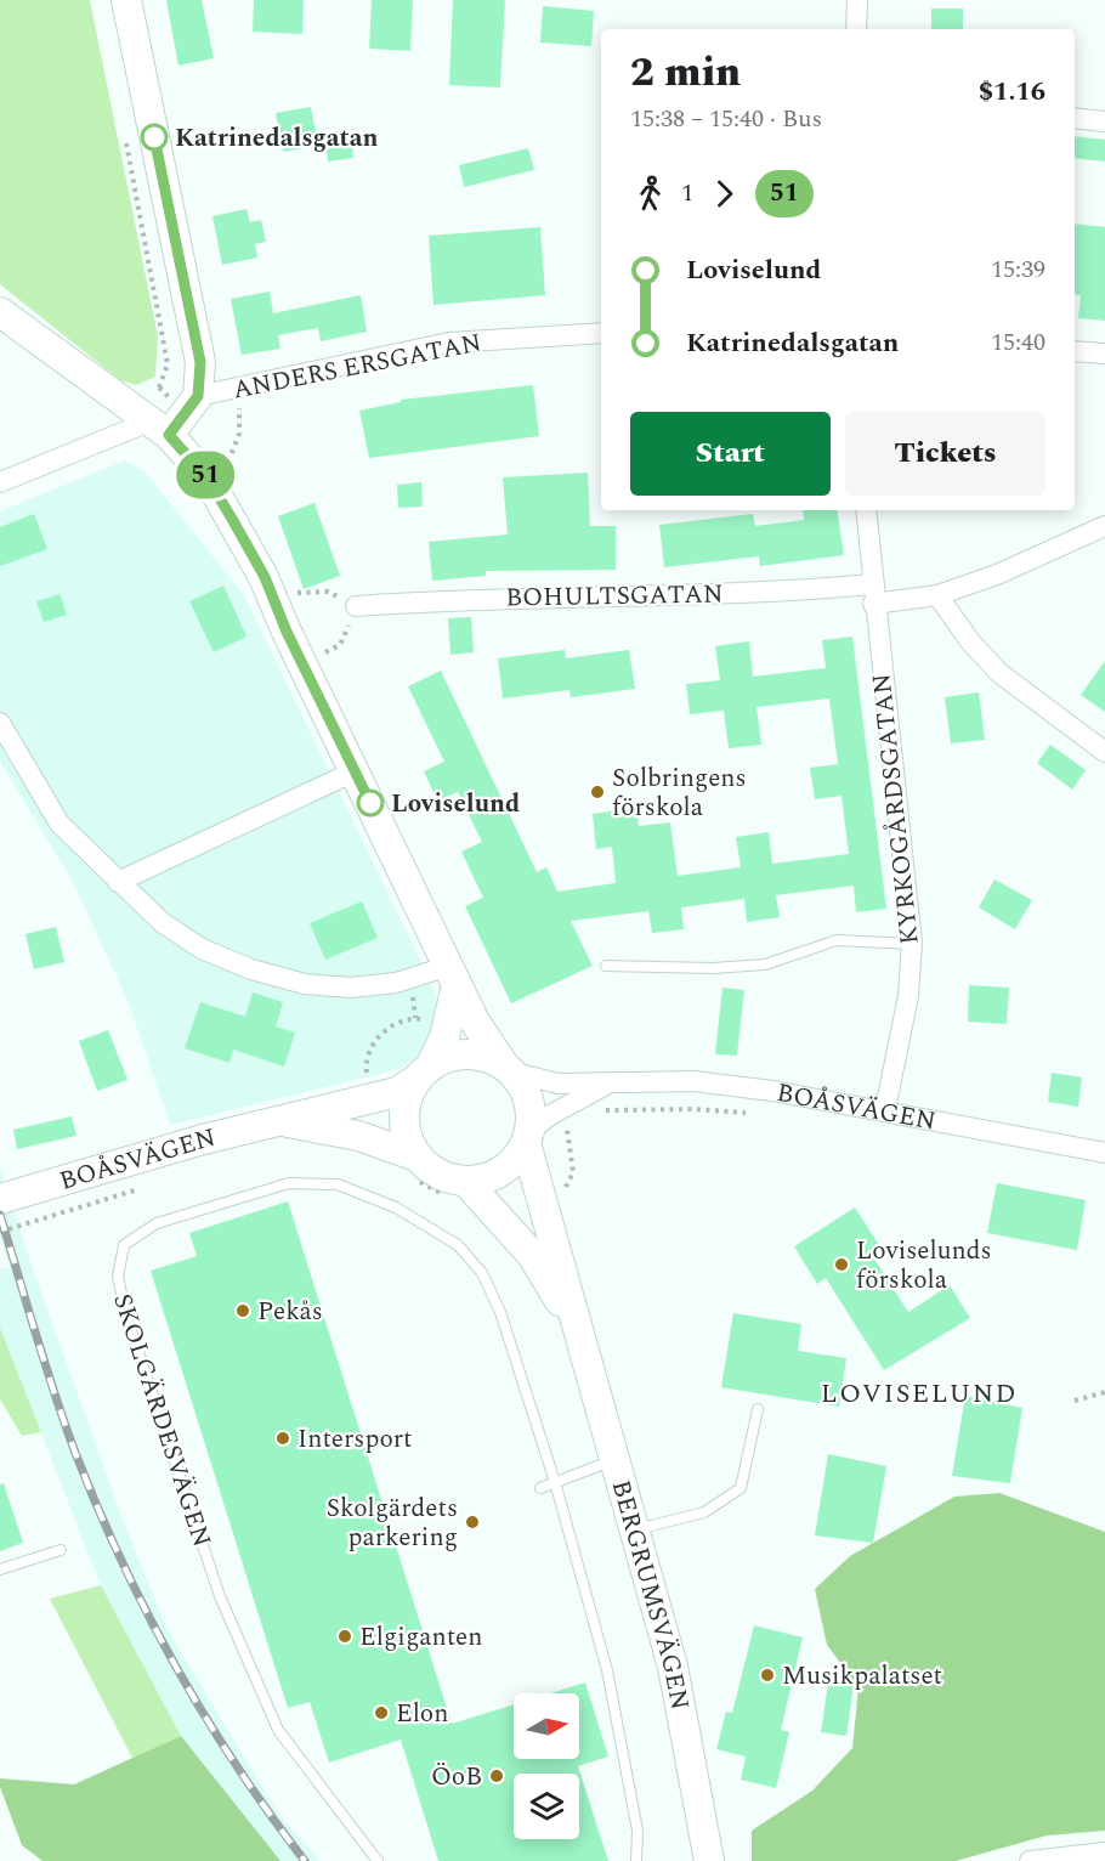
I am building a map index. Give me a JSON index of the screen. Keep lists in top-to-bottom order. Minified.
{"streets":{"street":["ANDERS ERSGATAN","BOHULTSGATAN","KYRKOGÅRDSGATAN","BOÅSVÄGEN","BERGRUMSVÄGEN"],"lane":["SKOLGÄRDESVÄGEN"]},"crossings":[["BOHULTSGATAN","KYRKOGÅRDSGATAN"],["KYRKOGÅRDSGATAN","BOÅSVÄGEN"],["BOÅSVÄGEN","BERGRUMSVÄGEN"]],"districts":["LOVISELUND"],"places":["Katrinedalsgatan","Solbringens förskola","Loviselund","Loviselunds förskola","Pekås","Intersport","Skolgärdets parkering","Elgiganten","Musikpalatset","Elon","ÖoB"],"lines":["bus line 51"],"north":"right","page":{"on_map":"51","heading":["2 min","15:38 – 15:40 · Bus","$1.16"],"legs":["1","51"],"list":[{"name":"Loviselund","value":"15:39"},{"name":"Katrinedalsgatan","value":"15:40"}],"buttons":["Start","Tickets"]}}
